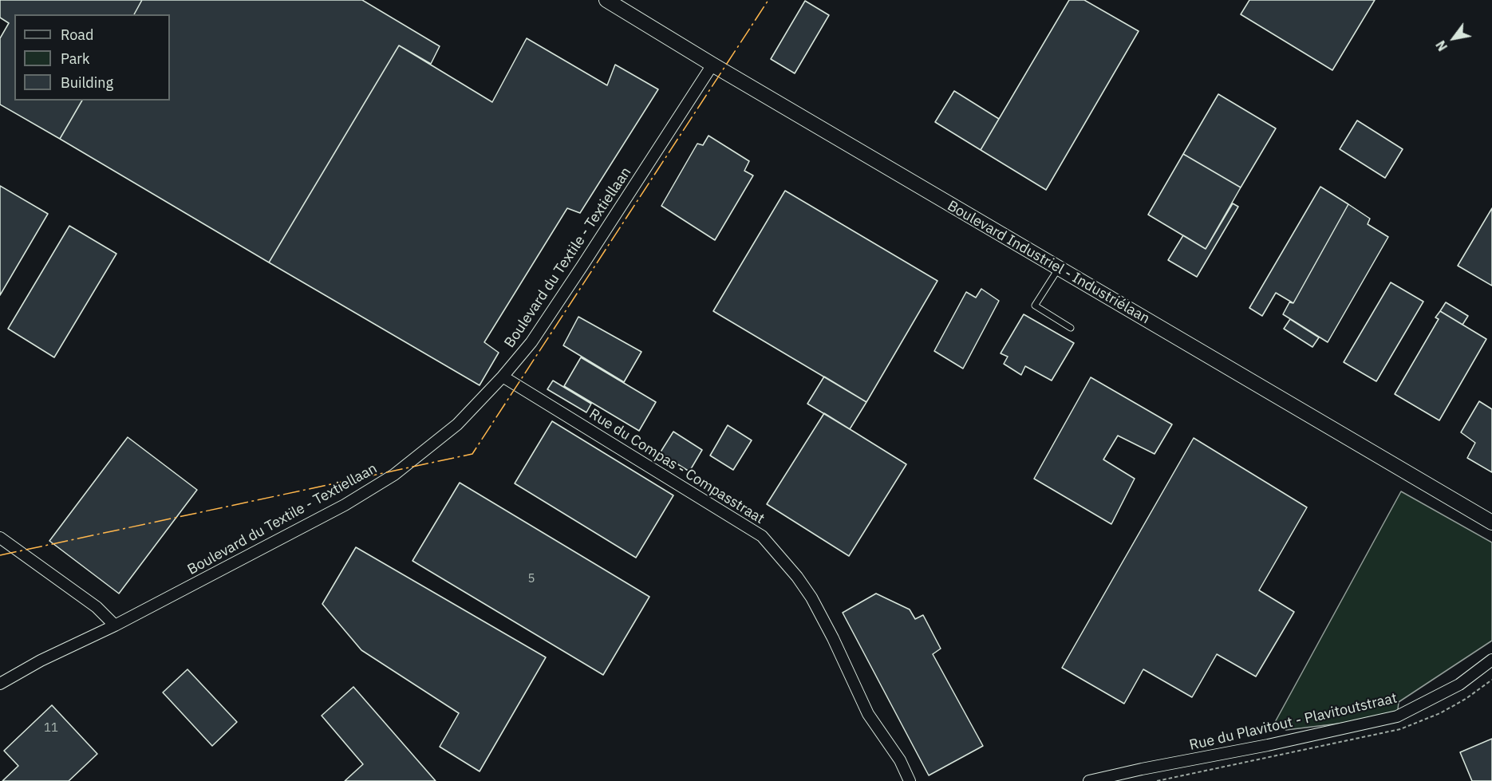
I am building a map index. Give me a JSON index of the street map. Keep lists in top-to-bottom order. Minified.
{"streets":{"main road":["Boulevard Industriel - Industriélaan"],"street":["Boulevard du Textile - Textiellaan","Rue du Compas - Compasstraat","Rue du Plavitout - Plavitoutstraat"]},"crossings":[["Boulevard du Textile - Textiellaan","Boulevard Industriel - Industriélaan"],["Boulevard du Textile - Textiellaan","Rue du Compas - Compasstraat"]],"house_numbers":["5","11"],"legend":["Road","Park","Building"],"north":"bottom left"}
